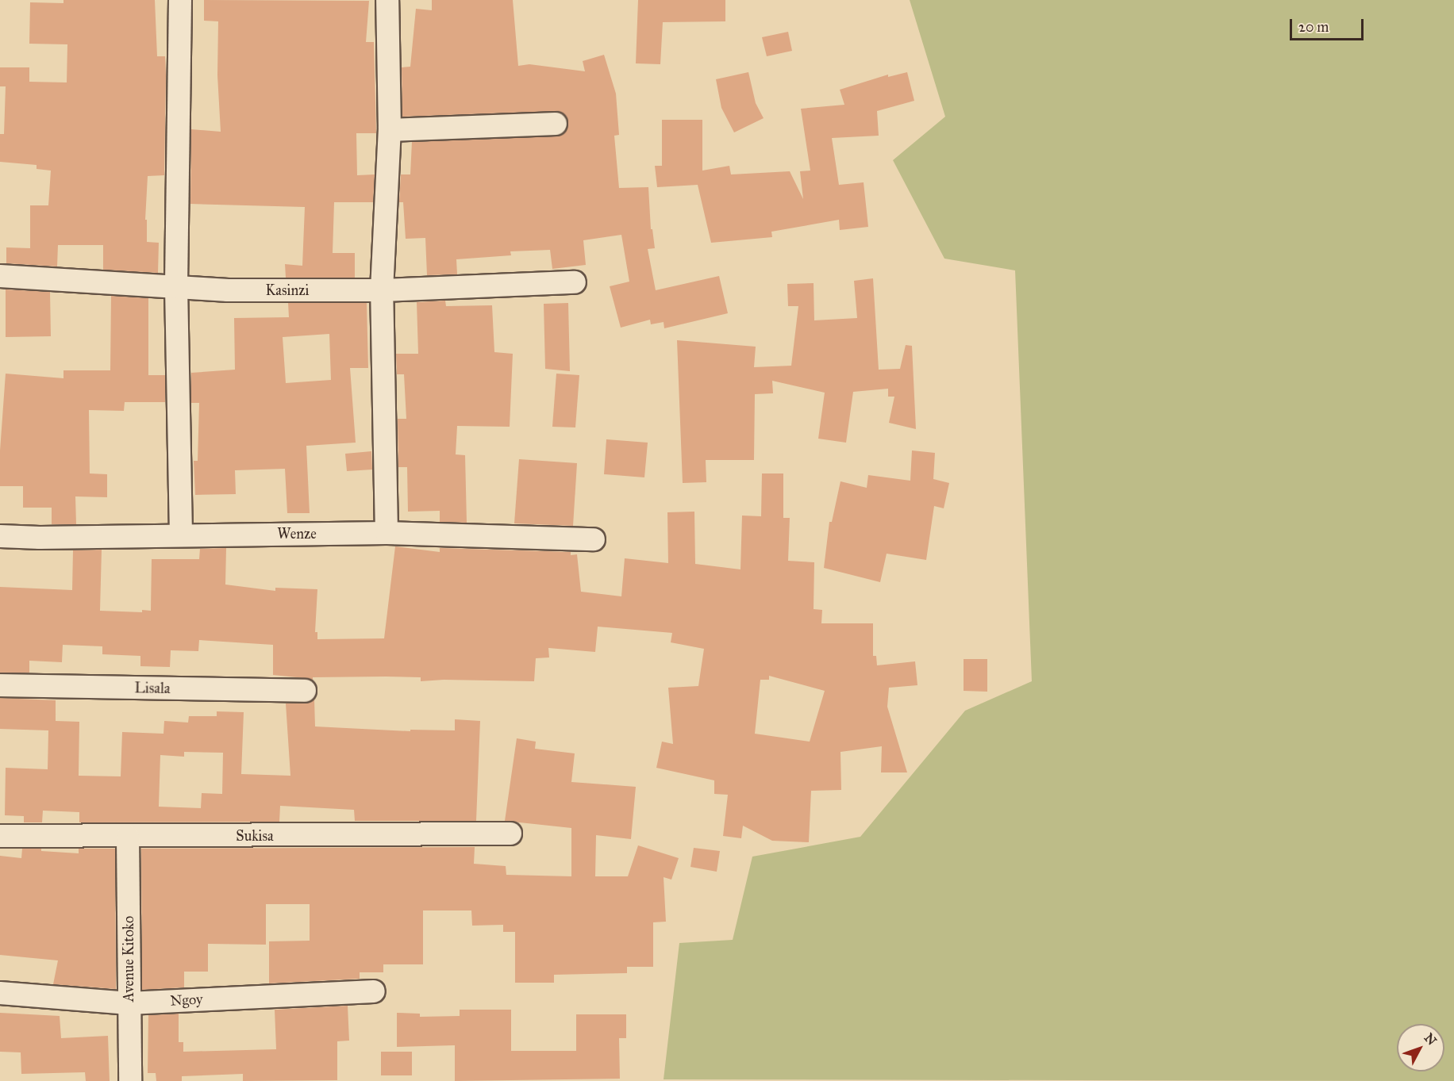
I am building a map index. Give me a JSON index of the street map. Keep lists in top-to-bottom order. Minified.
{"streets":{"street":["Kasinzi","Wenze","Lisala","Sukisa","Avenue Kitoko","Ngoy"]},"crossings":[["Sukisa","Avenue Kitoko"],["Avenue Kitoko","Ngoy"]],"scale_bar":"20 m","north":"top right"}
